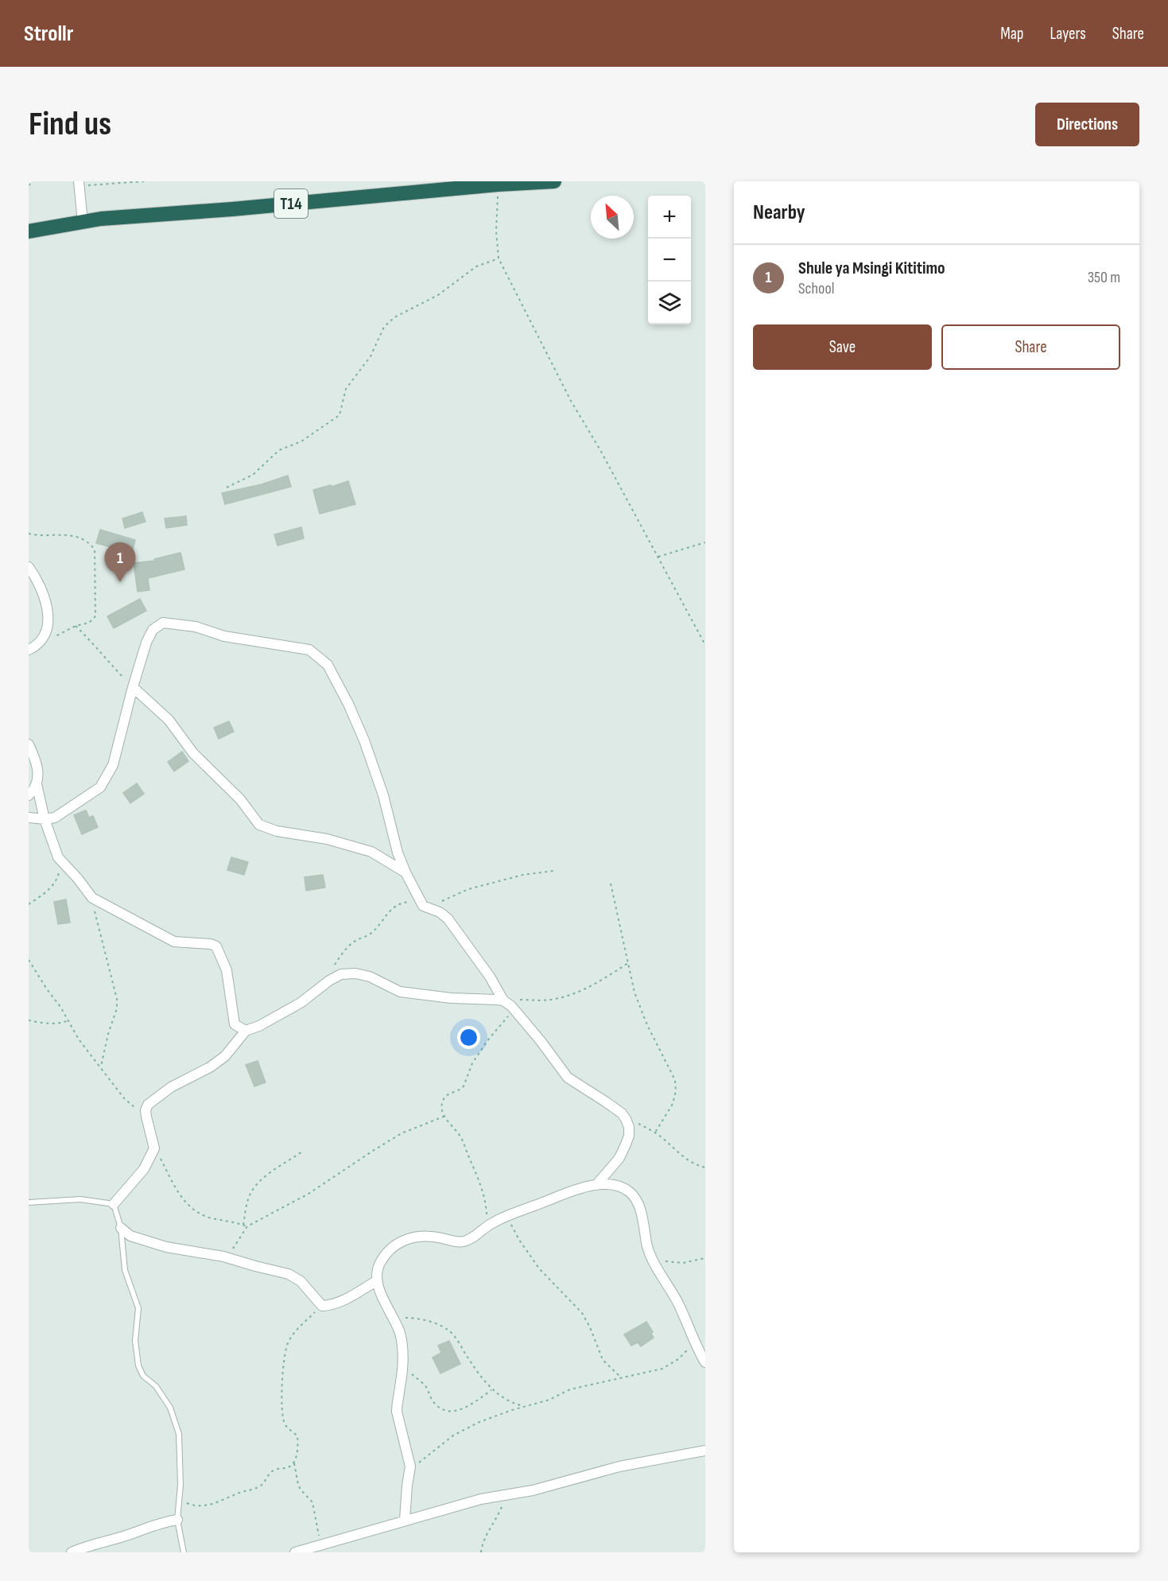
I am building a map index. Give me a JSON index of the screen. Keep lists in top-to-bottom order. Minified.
{"streets":{"highway":["T14"]},"north":"top left","page":{"header":"Strollr","nav":["Map","Layers","Share"],"buttons":["Directions",["Save","Share"]],"title":"Find us","heading":"Nearby","map_buttons":["+","−"],"list":[{"mark":"1","name":"Shule ya Msingi Kititimo","note":"School","value":"350 m"}],"pins":"1"}}
